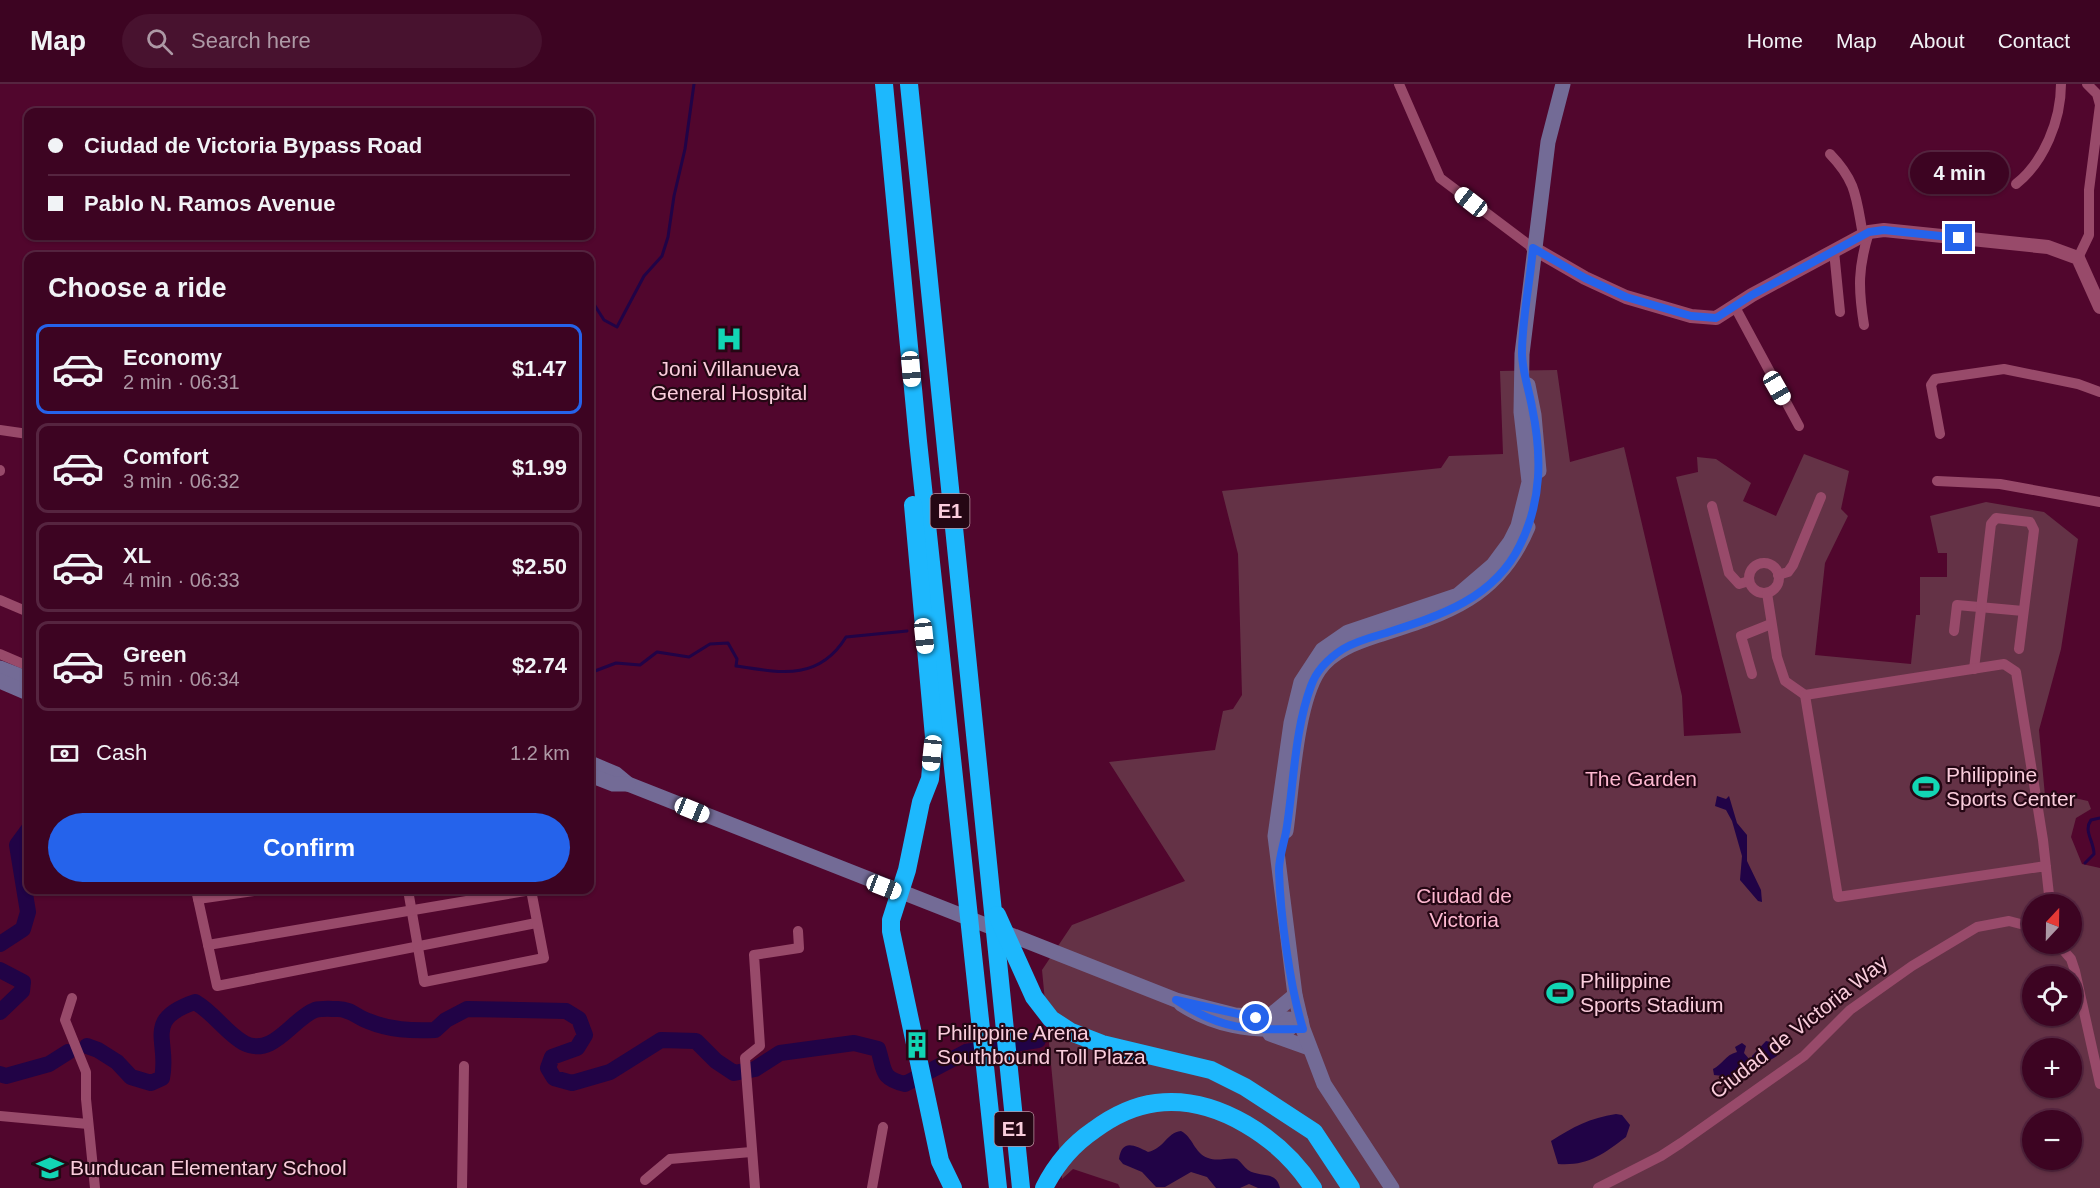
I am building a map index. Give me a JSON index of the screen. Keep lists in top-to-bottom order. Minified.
{"streets":{"highway":["E1"],"street":["Ciudad de Victoria Way"]},"parks":["The Garden","Ciudad de Victoria"],"places":{"hospital":["Joni Villanueva General Hospital"],"sports":["Philippine Sports Center","Philippine Sports Stadium"],"building":["Philippine Arena Southbound Toll Plaza"],"school or university":["Bunducan Elementary School"]},"north":"top","page":{"header":"Map","search":"Search here","nav":["Home","Map","About","Contact"],"banner":["Ciudad de Victoria Bypass Road","Pablo N. Ramos Avenue"],"bubble":"4 min","heading":"Choose a ride","list":[{"name":"Economy","note":"2 min · 06:31","value":"$1.47"},{"name":"Comfort","note":"3 min · 06:32","value":"$1.99"},{"name":"XL","note":"4 min · 06:33","value":"$2.50"},{"name":"Green","note":"5 min · 06:34","value":"$2.74"}],"pay":["Cash","1.2 km"],"buttons":"Confirm","map_buttons":["+","−"]}}
